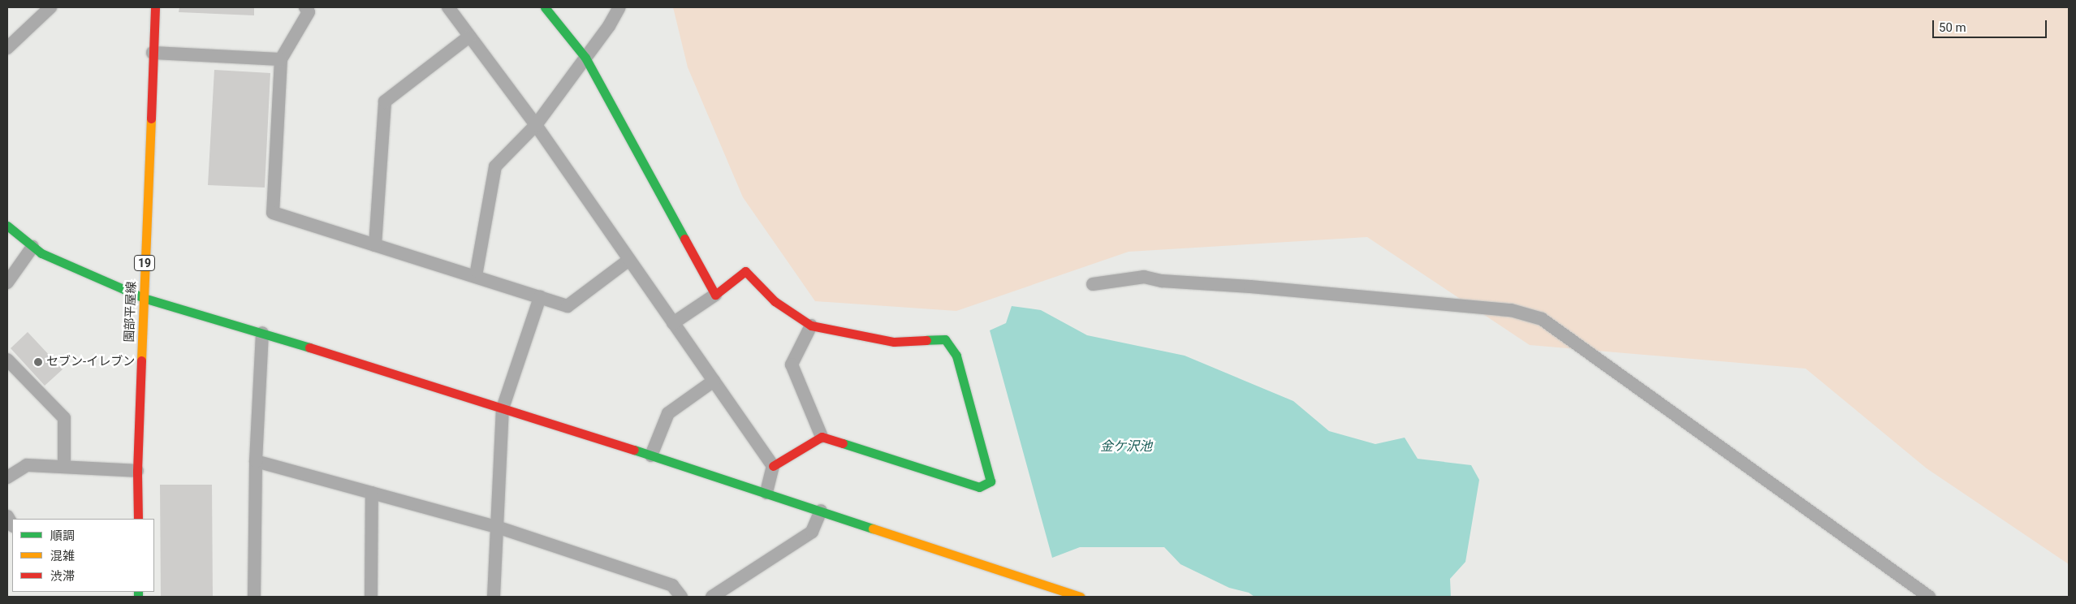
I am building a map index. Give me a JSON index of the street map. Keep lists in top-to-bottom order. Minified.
{"streets":{"street":["19","園部平屋線"]},"water":["金ケ沢池"],"places":["セブン-イレブン"],"legend":["順調","混雑","渋滞"],"scale_bar":"50 m"}
